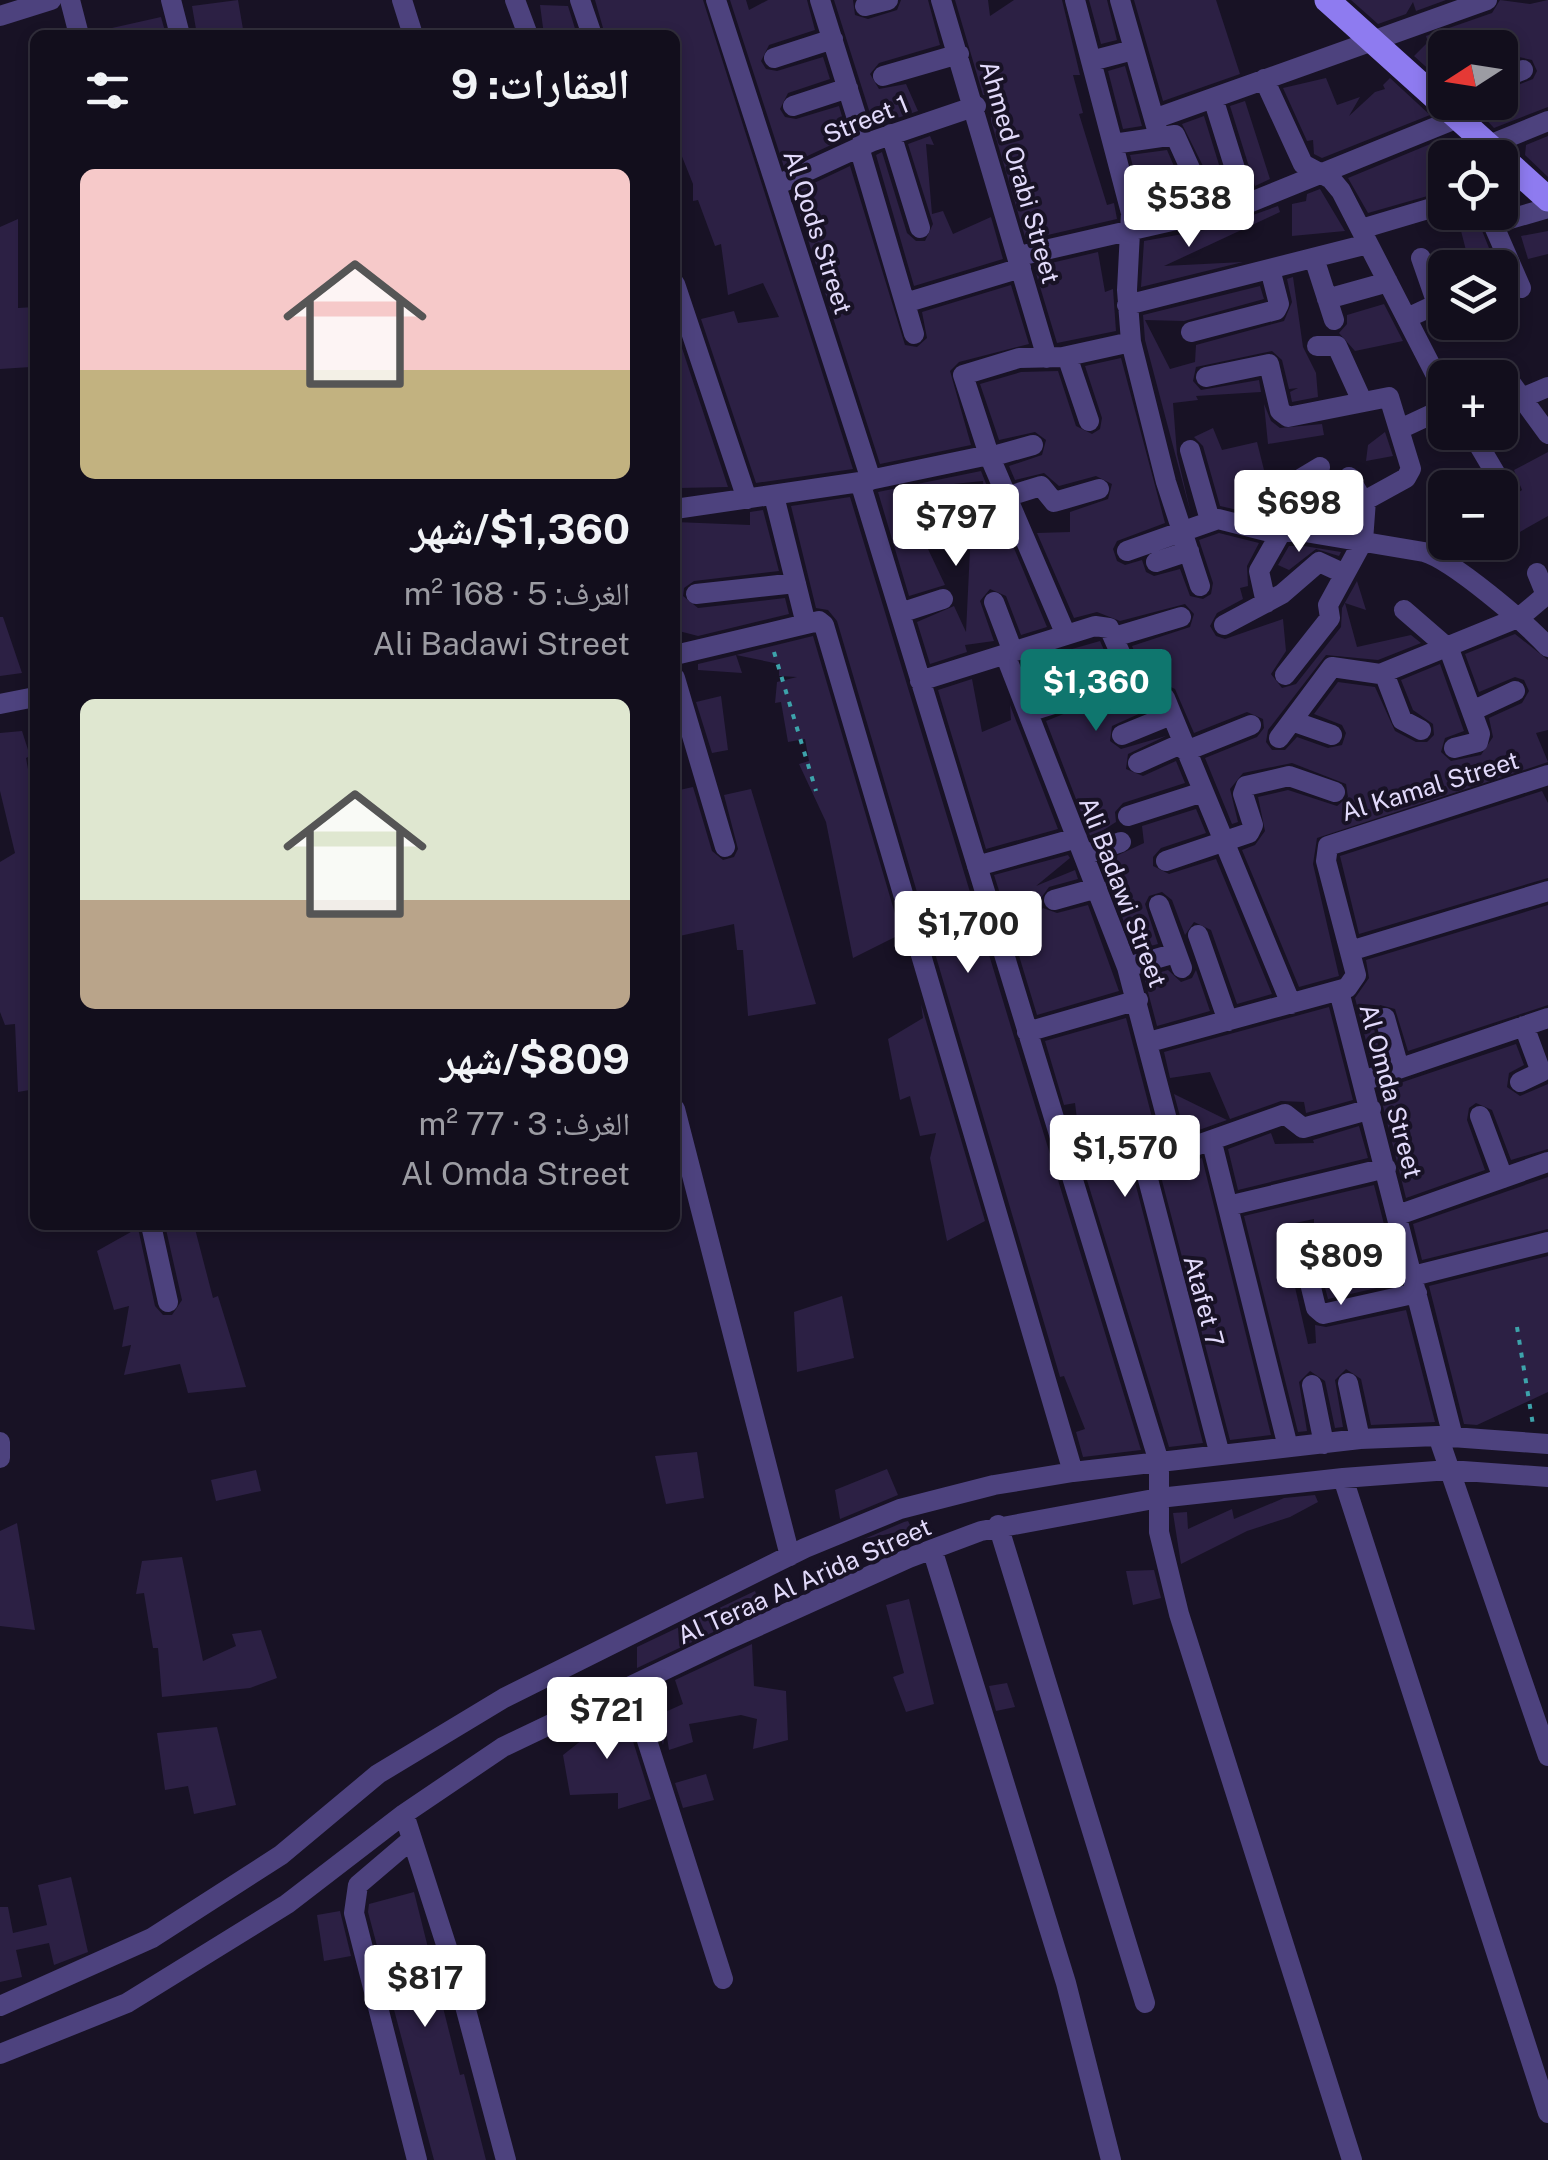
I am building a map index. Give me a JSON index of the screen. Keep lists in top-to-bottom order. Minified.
{"streets":{"street":["Street 1","Ahmed Orabi Street","Al Qods Street","Al Kamal Street","Ali Badawi Street","Al Omda Street","Atafet 7","Al Teraa Al Arida Street"]},"crossings":[["Street 1","Ahmed Orabi Street"],["Street 1","Al Qods Street"],["Al Qods Street","Al Teraa Al Arida Street"],["Ali Badawi Street","Atafet 7"],["Al Omda Street","Al Teraa Al Arida Street"],["Atafet 7","Al Teraa Al Arida Street"]],"north":"left","page":{"map_buttons":["+","−"],"heading":"العقارات: 9","list":[{"name":"$1,360/شهر","note":"الغرف: 5 · 168 m² · Ali Badawi Street"},{"name":"$809/شهر","note":"الغرف: 3 · 77 m² · Al Omda Street"}],"price":["$538","$698","$797","$1,360","$1,700","$1,570","$809","$721","$817"]}}
